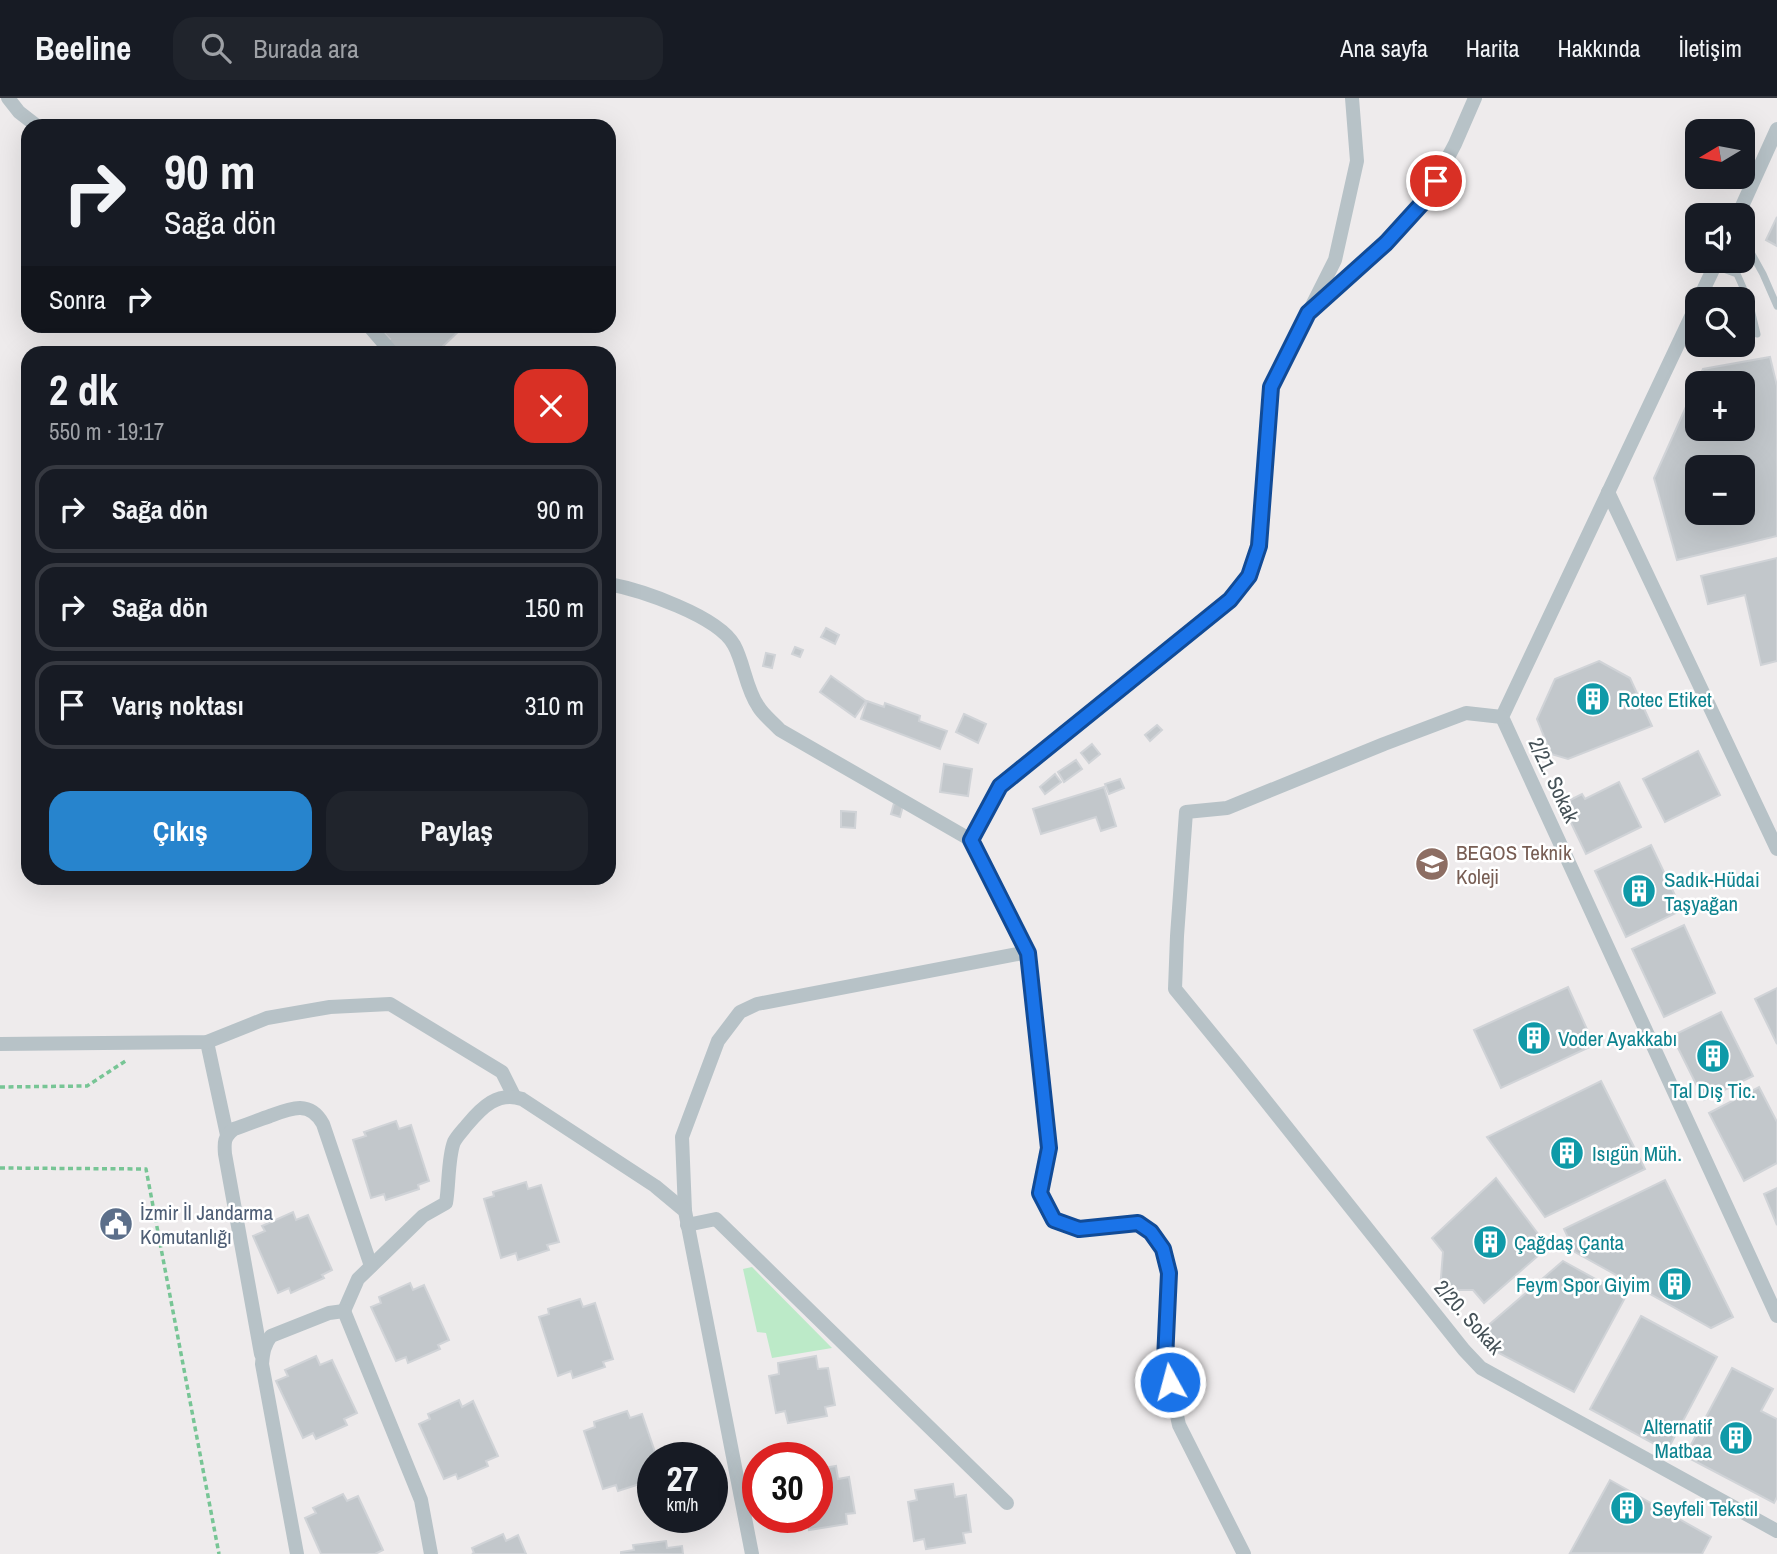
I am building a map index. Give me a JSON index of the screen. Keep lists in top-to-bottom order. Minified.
{"streets":{"street":["2/21. Sokak","2/20. Sokak"]},"crossings":[["2/21. Sokak","2/20. Sokak"]],"places":{"building":["Rotec Etiket","Sadık-Hüdai Taşyağan","Voder Ayakkabı","Tal Dış Tic.","Isıgün Müh.","Çağdaş Çanta","Feym Spor Giyim","Alternatif Matbaa","Seyfeli Tekstil"],"school or university":["BEGOS Teknik Koleji"],"public building":["İzmir İl Jandarma Komutanlığı"]},"north":"left","page":{"header":"Beeline","search":"Burada ara","nav":["Ana sayfa","Harita","Hakkında","İletişim"],"map_buttons":["+","−"],"turn":["90 m","Sağa dön"],"then":"Sonra","heading":["2 dk","550 m · 19:17"],"list":[{"name":"Sağa dön","value":"90 m"},{"name":"Sağa dön","value":"150 m"},{"name":"Varış noktası","value":"310 m"}],"buttons":["Çıkış","Paylaş"],"speed":"27 km/h","limit":"30"}}
